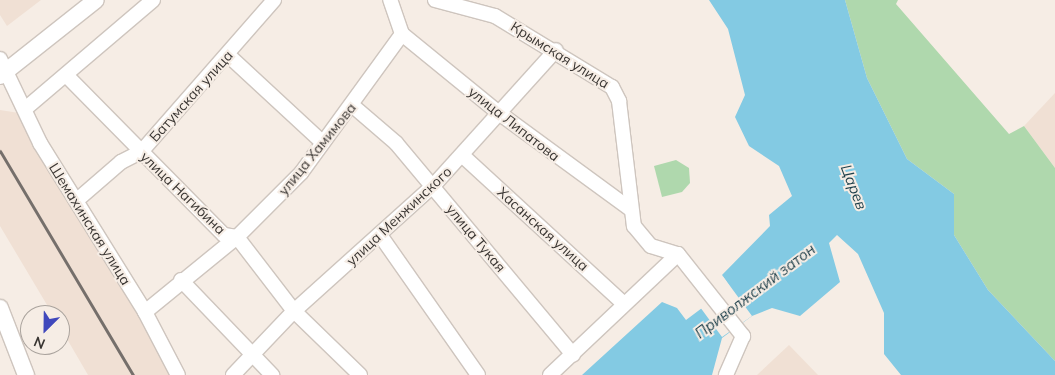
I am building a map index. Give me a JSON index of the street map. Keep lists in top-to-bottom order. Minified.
{"streets":{"street":["Крымская улица","Батумская улица","улица Липатова","улица Хамимова","улица Нагибина","улица Менжинского","Шемахинская улица","Хасанская улица","улица Тукая"]},"crossings":[["Крымская улица","улица Липатова"],["Крымская улица","улица Менжинского"],["Батумская улица","улица Нагибина"],["Батумская улица","Шемахинская улица"],["улица Липатова","улица Хамимова"],["улица Липатова","улица Менжинского"],["улица Хамимова","улица Нагибина"],["улица Хамимова","Шемахинская улица"],["улица Хамимова","улица Тукая"],["улица Нагибина","улица Менжинского"],["улица Менжинского","Хасанская улица"],["улица Менжинского","улица Тукая"]],"water":["Царев","Приволжский затон"],"north":"bottom left"}
